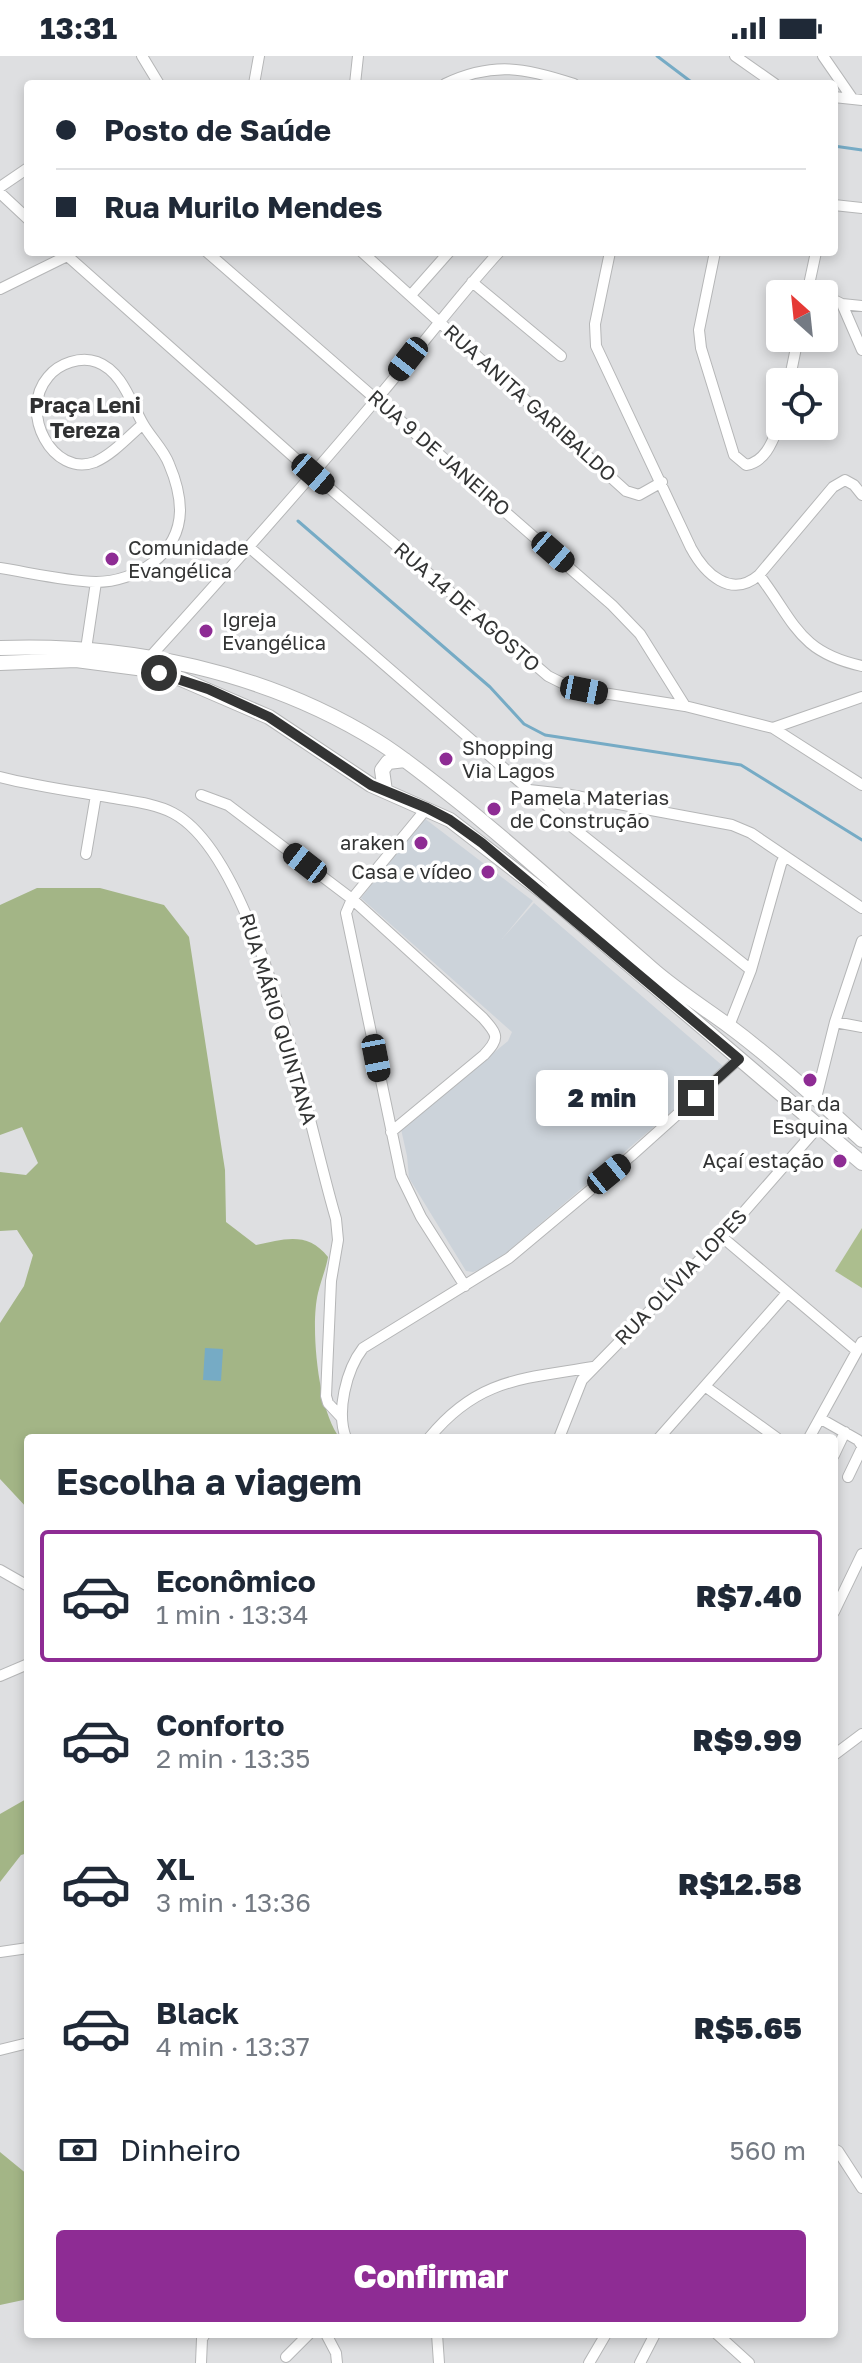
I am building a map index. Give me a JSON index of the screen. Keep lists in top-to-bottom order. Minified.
{"streets":{"street":["RUA ANITA GARIBALDO","RUA 9 DE JANEIRO","RUA 14 DE AGOSTO","RUA MÁRIO QUINTANA","RUA OLÍVIA LOPES"]},"crossings":[["RUA 9 DE JANEIRO","RUA 14 DE AGOSTO"]],"districts":["Praça Leni Tereza"],"places":["Comunidade Evangélica","Igreja Evangélica","Shopping Via Lagos","Pamela Materias de Construção","araken","Casa e vídeo","Bar da Esquina","Açaí estação"],"north":"top left","page":{"status":"13:31","banner":["Posto de Saúde","Rua Murilo Mendes"],"bubble":"2 min","heading":"Escolha a viagem","list":[{"name":"Econômico","note":"1 min · 13:34","value":"R$7.40"},{"name":"Conforto","note":"2 min · 13:35","value":"R$9.99"},{"name":"XL","note":"3 min · 13:36","value":"R$12.58"},{"name":"Black","note":"4 min · 13:37","value":"R$5.65"}],"pay":["Dinheiro","560 m"],"buttons":"Confirmar"}}
